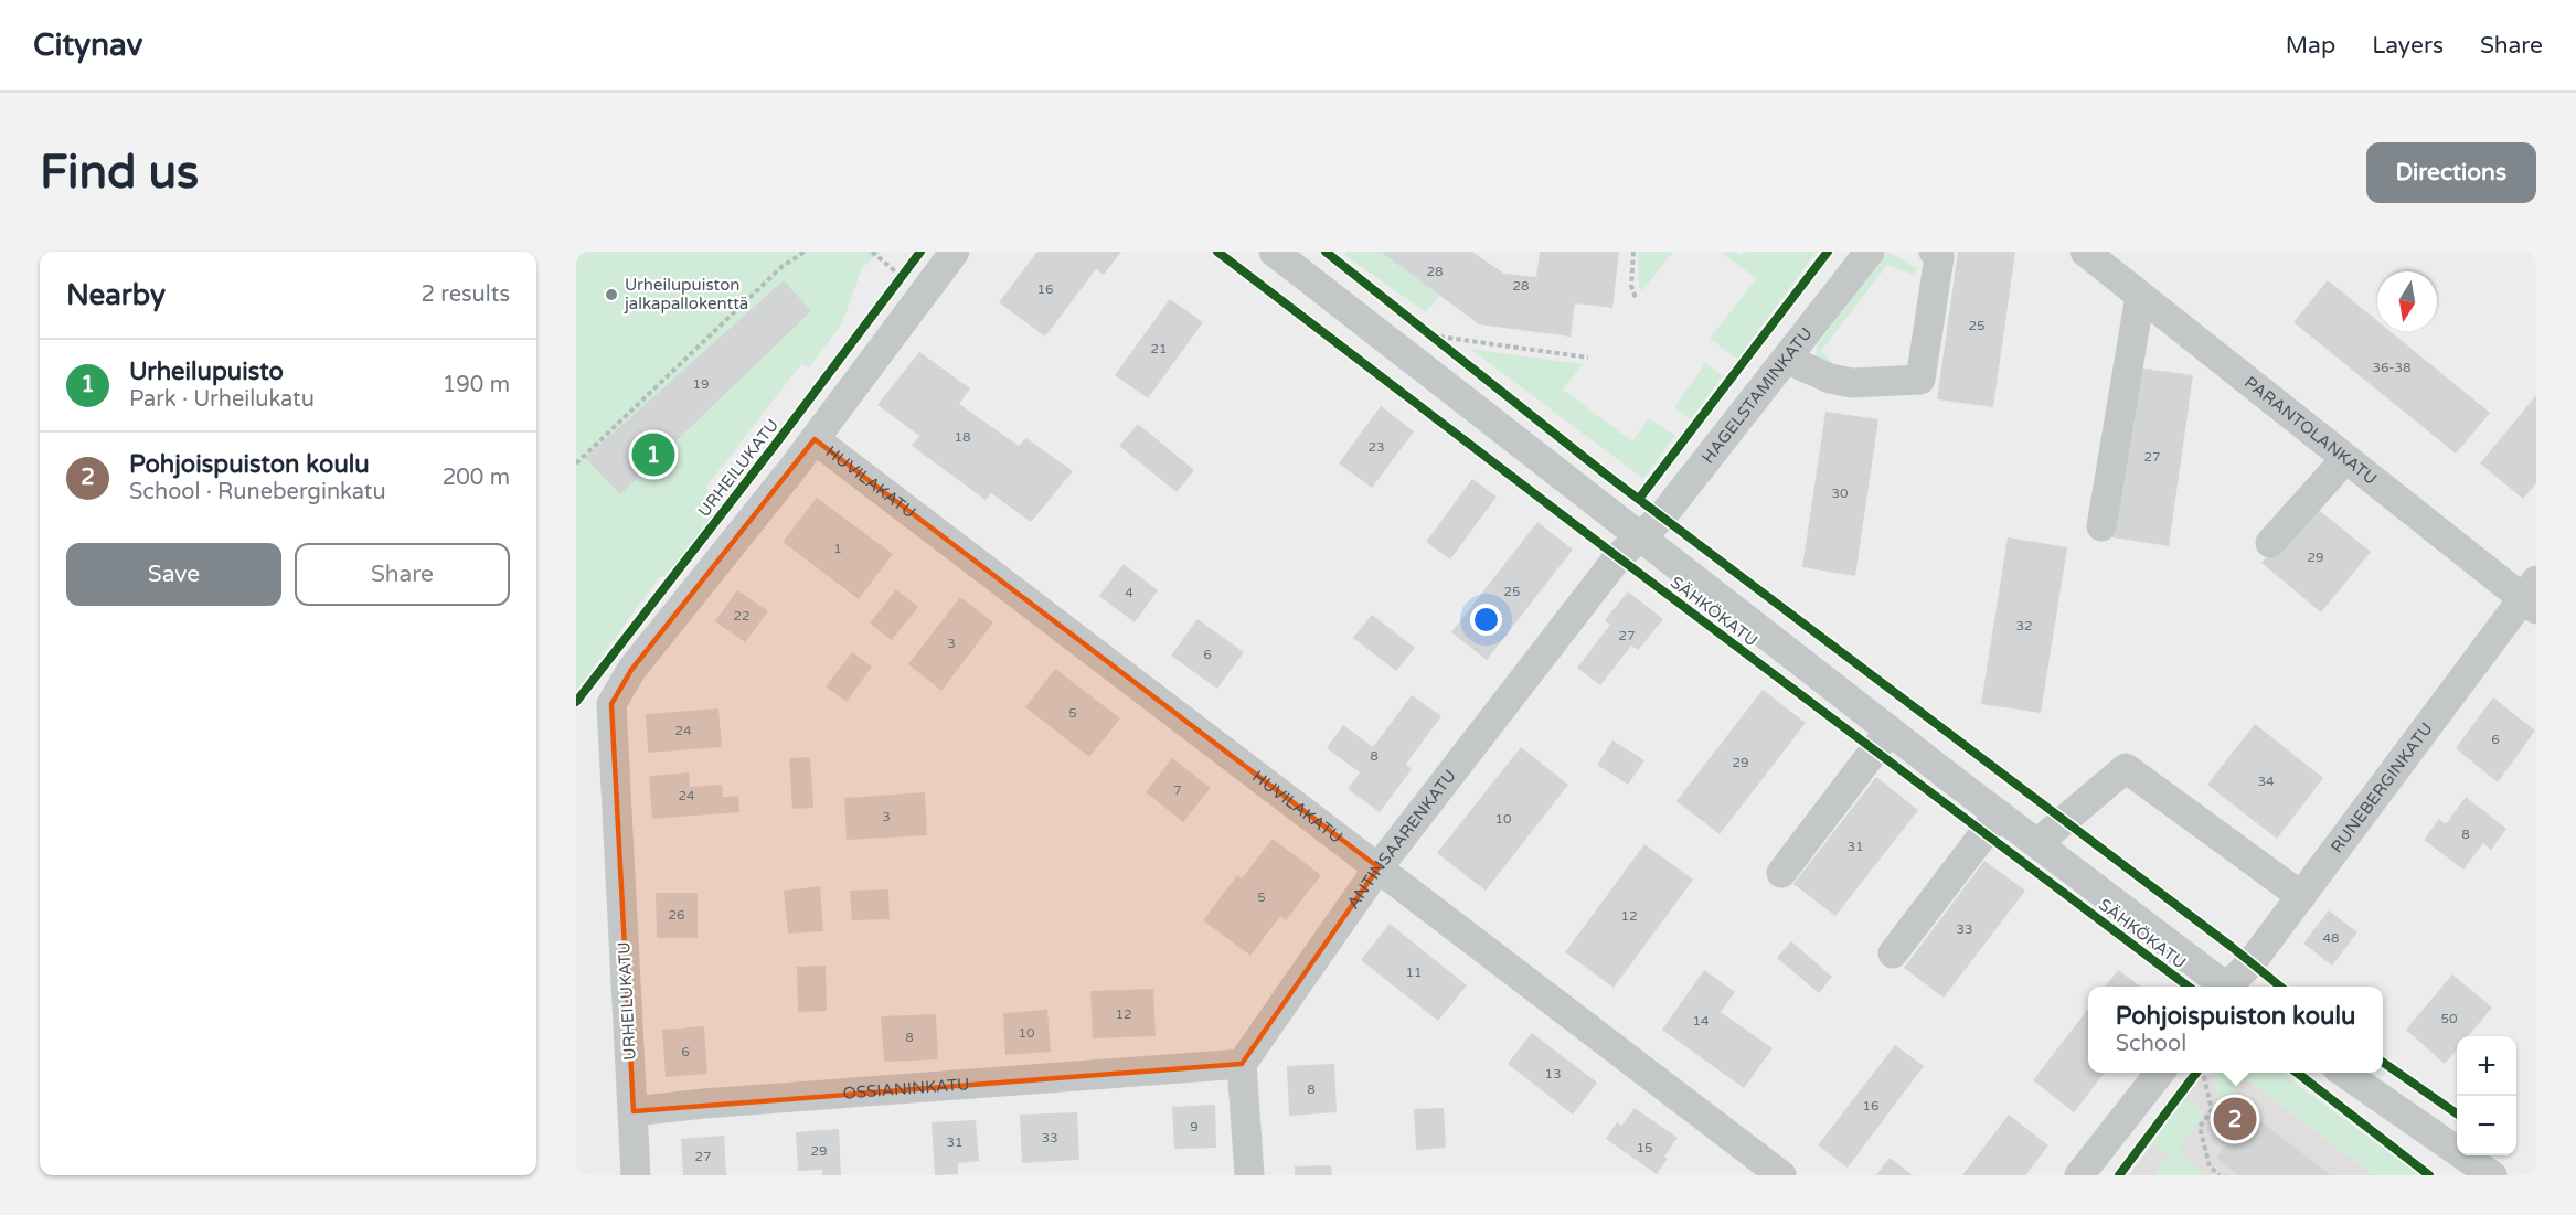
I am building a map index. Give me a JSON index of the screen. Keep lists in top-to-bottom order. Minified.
{"streets":{"street":["HAGELSTAMINKATU","PARANTOLANKATU","URHEILUKATU","HUVILAKATU","SÄHKÖKATU","RUNEBERGINKATU","ANTINSAARENKATU","OSSIANINKATU"]},"crossings":[["HAGELSTAMINKATU","SÄHKÖKATU"],["HAGELSTAMINKATU","ANTINSAARENKATU"],["PARANTOLANKATU","RUNEBERGINKATU"],["URHEILUKATU","HUVILAKATU"],["URHEILUKATU","OSSIANINKATU"],["HUVILAKATU","ANTINSAARENKATU"],["SÄHKÖKATU","ANTINSAARENKATU"],["ANTINSAARENKATU","OSSIANINKATU"]],"places":["Urheilupuiston jalkapallokenttä"],"house_numbers":["28","28","16","25","21","36-38","19","18","23","27","30","1","29","25","4","22","32","27","3","6","5","24","6","8","29","34","7","24","3","10","8","31","5","26","12","33","48","11","12","50","14","10","8","6","13","8","16","9","33","31","15","29","27"],"north":"bottom","page":{"header":"Citynav","nav":["Map","Layers","Share"],"buttons":["Directions",["Save","Share"]],"title":"Find us","heading":["Nearby","2 results"],"list":[{"mark":"1","name":"Urheilupuisto","note":"Park · Urheilukatu","value":"190 m"},{"mark":"2","name":"Pohjoispuiston koulu","note":"School · Runeberginkatu","value":"200 m"}],"pins":["1","2"],"popup":["Pohjoispuiston koulu","School"],"map_buttons":["+","−"]}}
